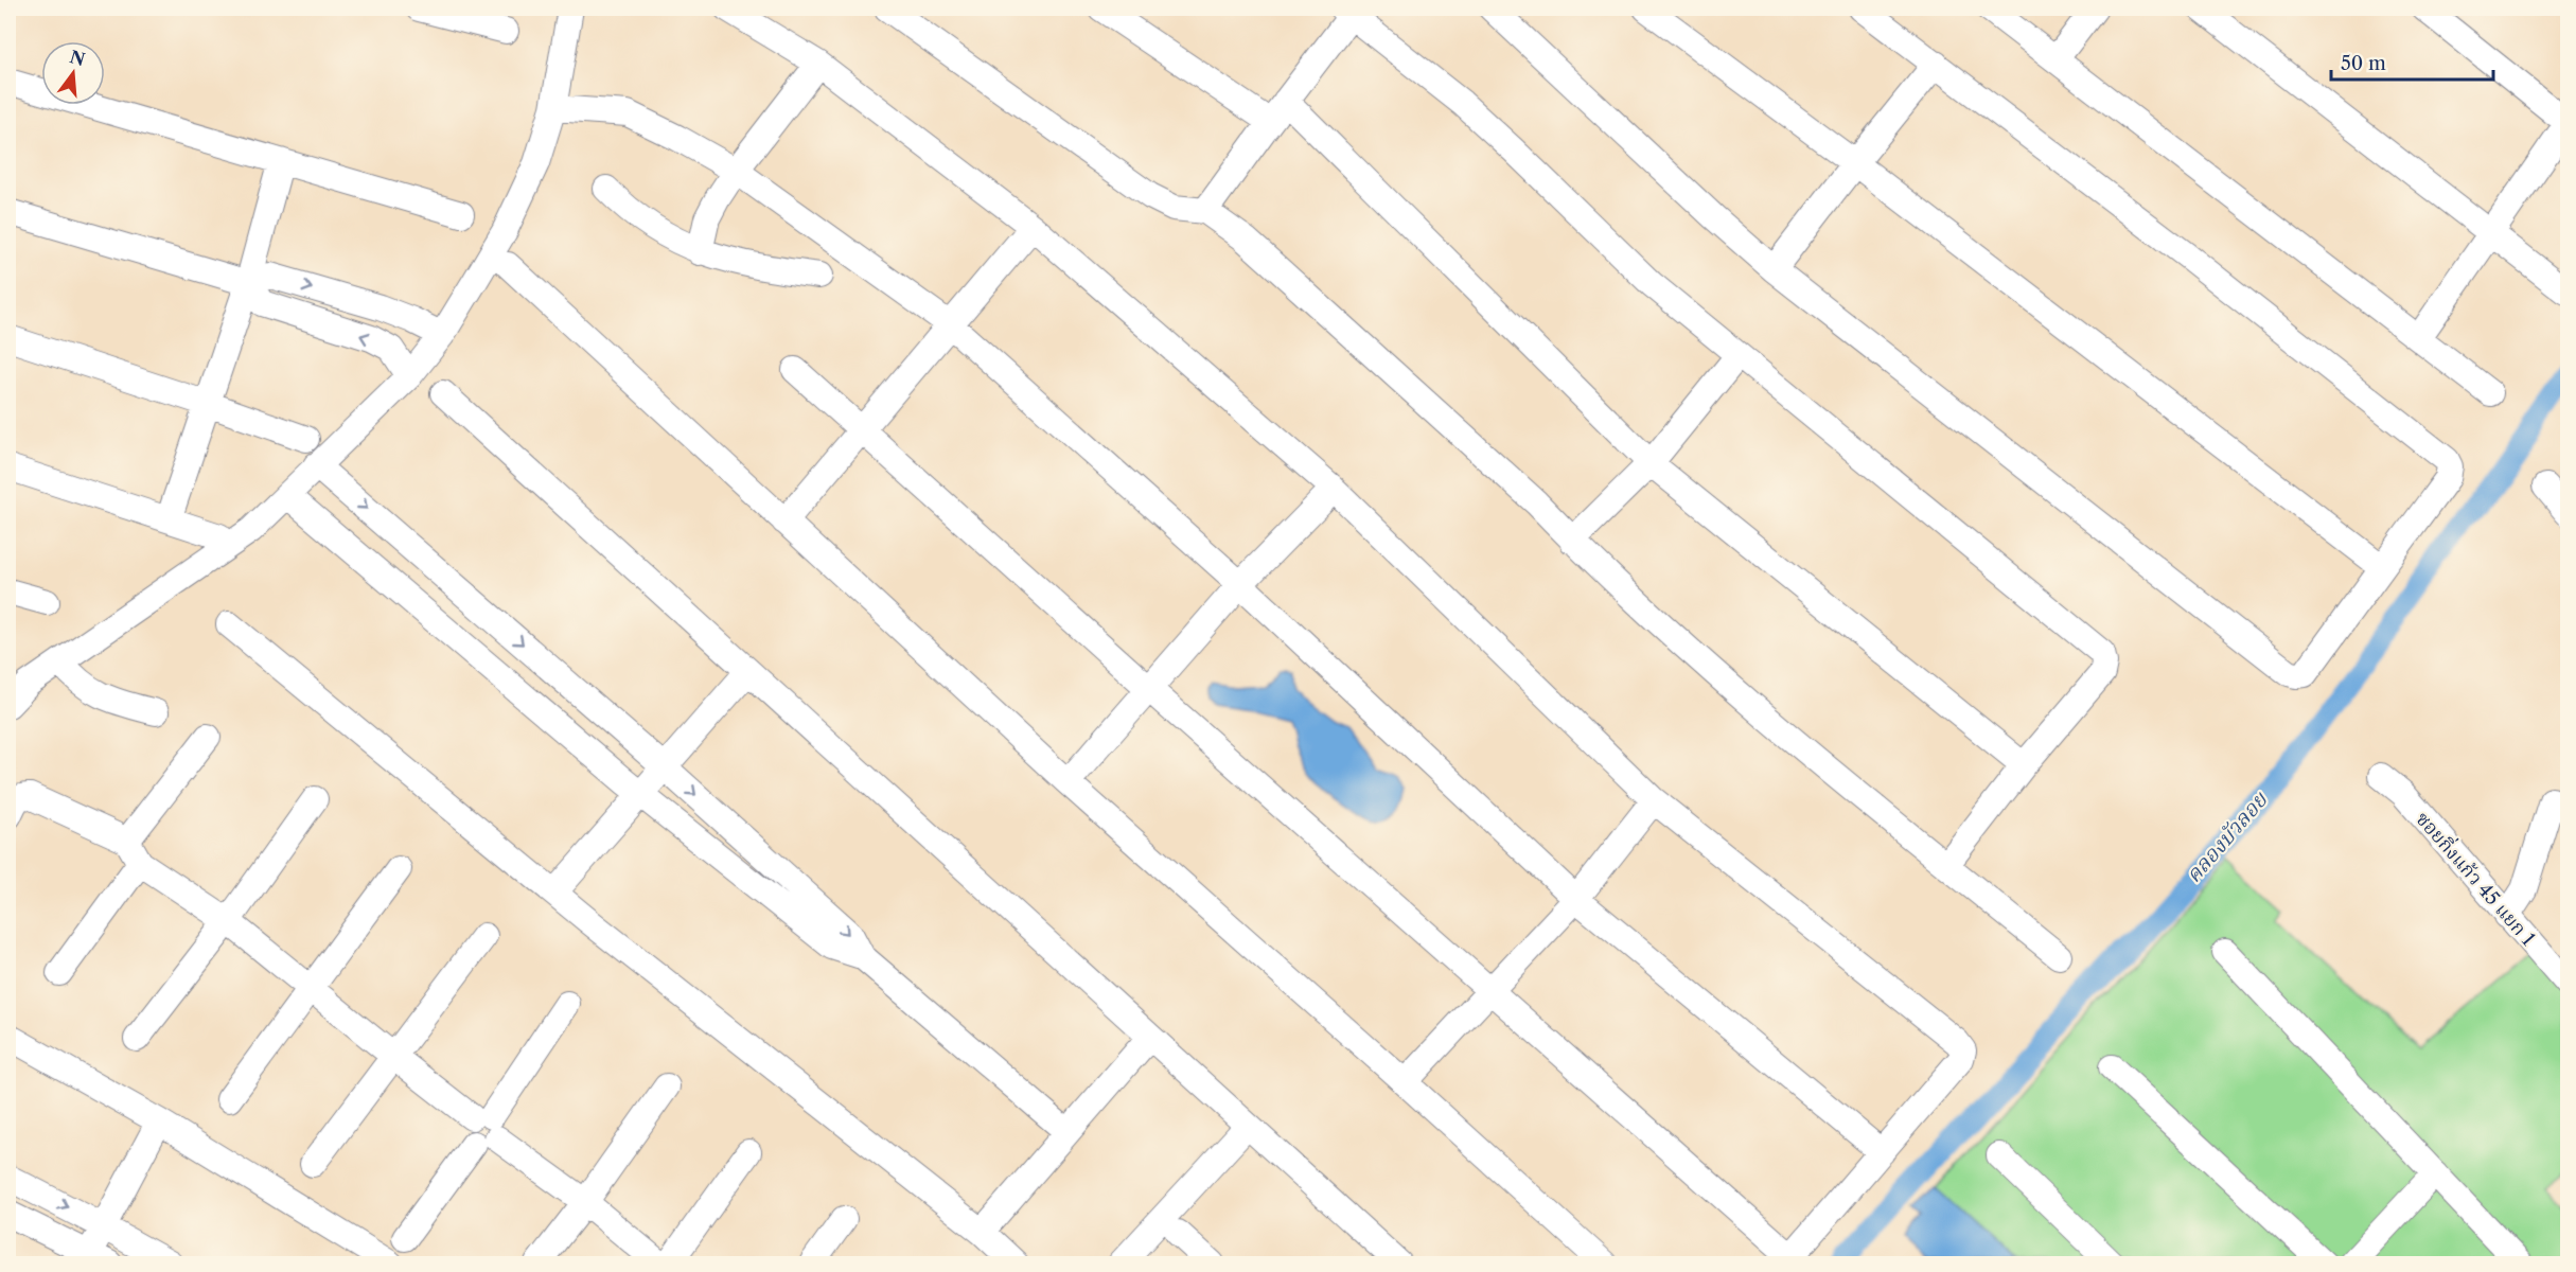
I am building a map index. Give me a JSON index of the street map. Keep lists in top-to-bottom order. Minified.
{"streets":{"street":["ซอยกิ่งแก้ว 45 แยก 1"]},"water":["คลองบัวลอย"],"scale_bar":"50 m","north":"top"}
